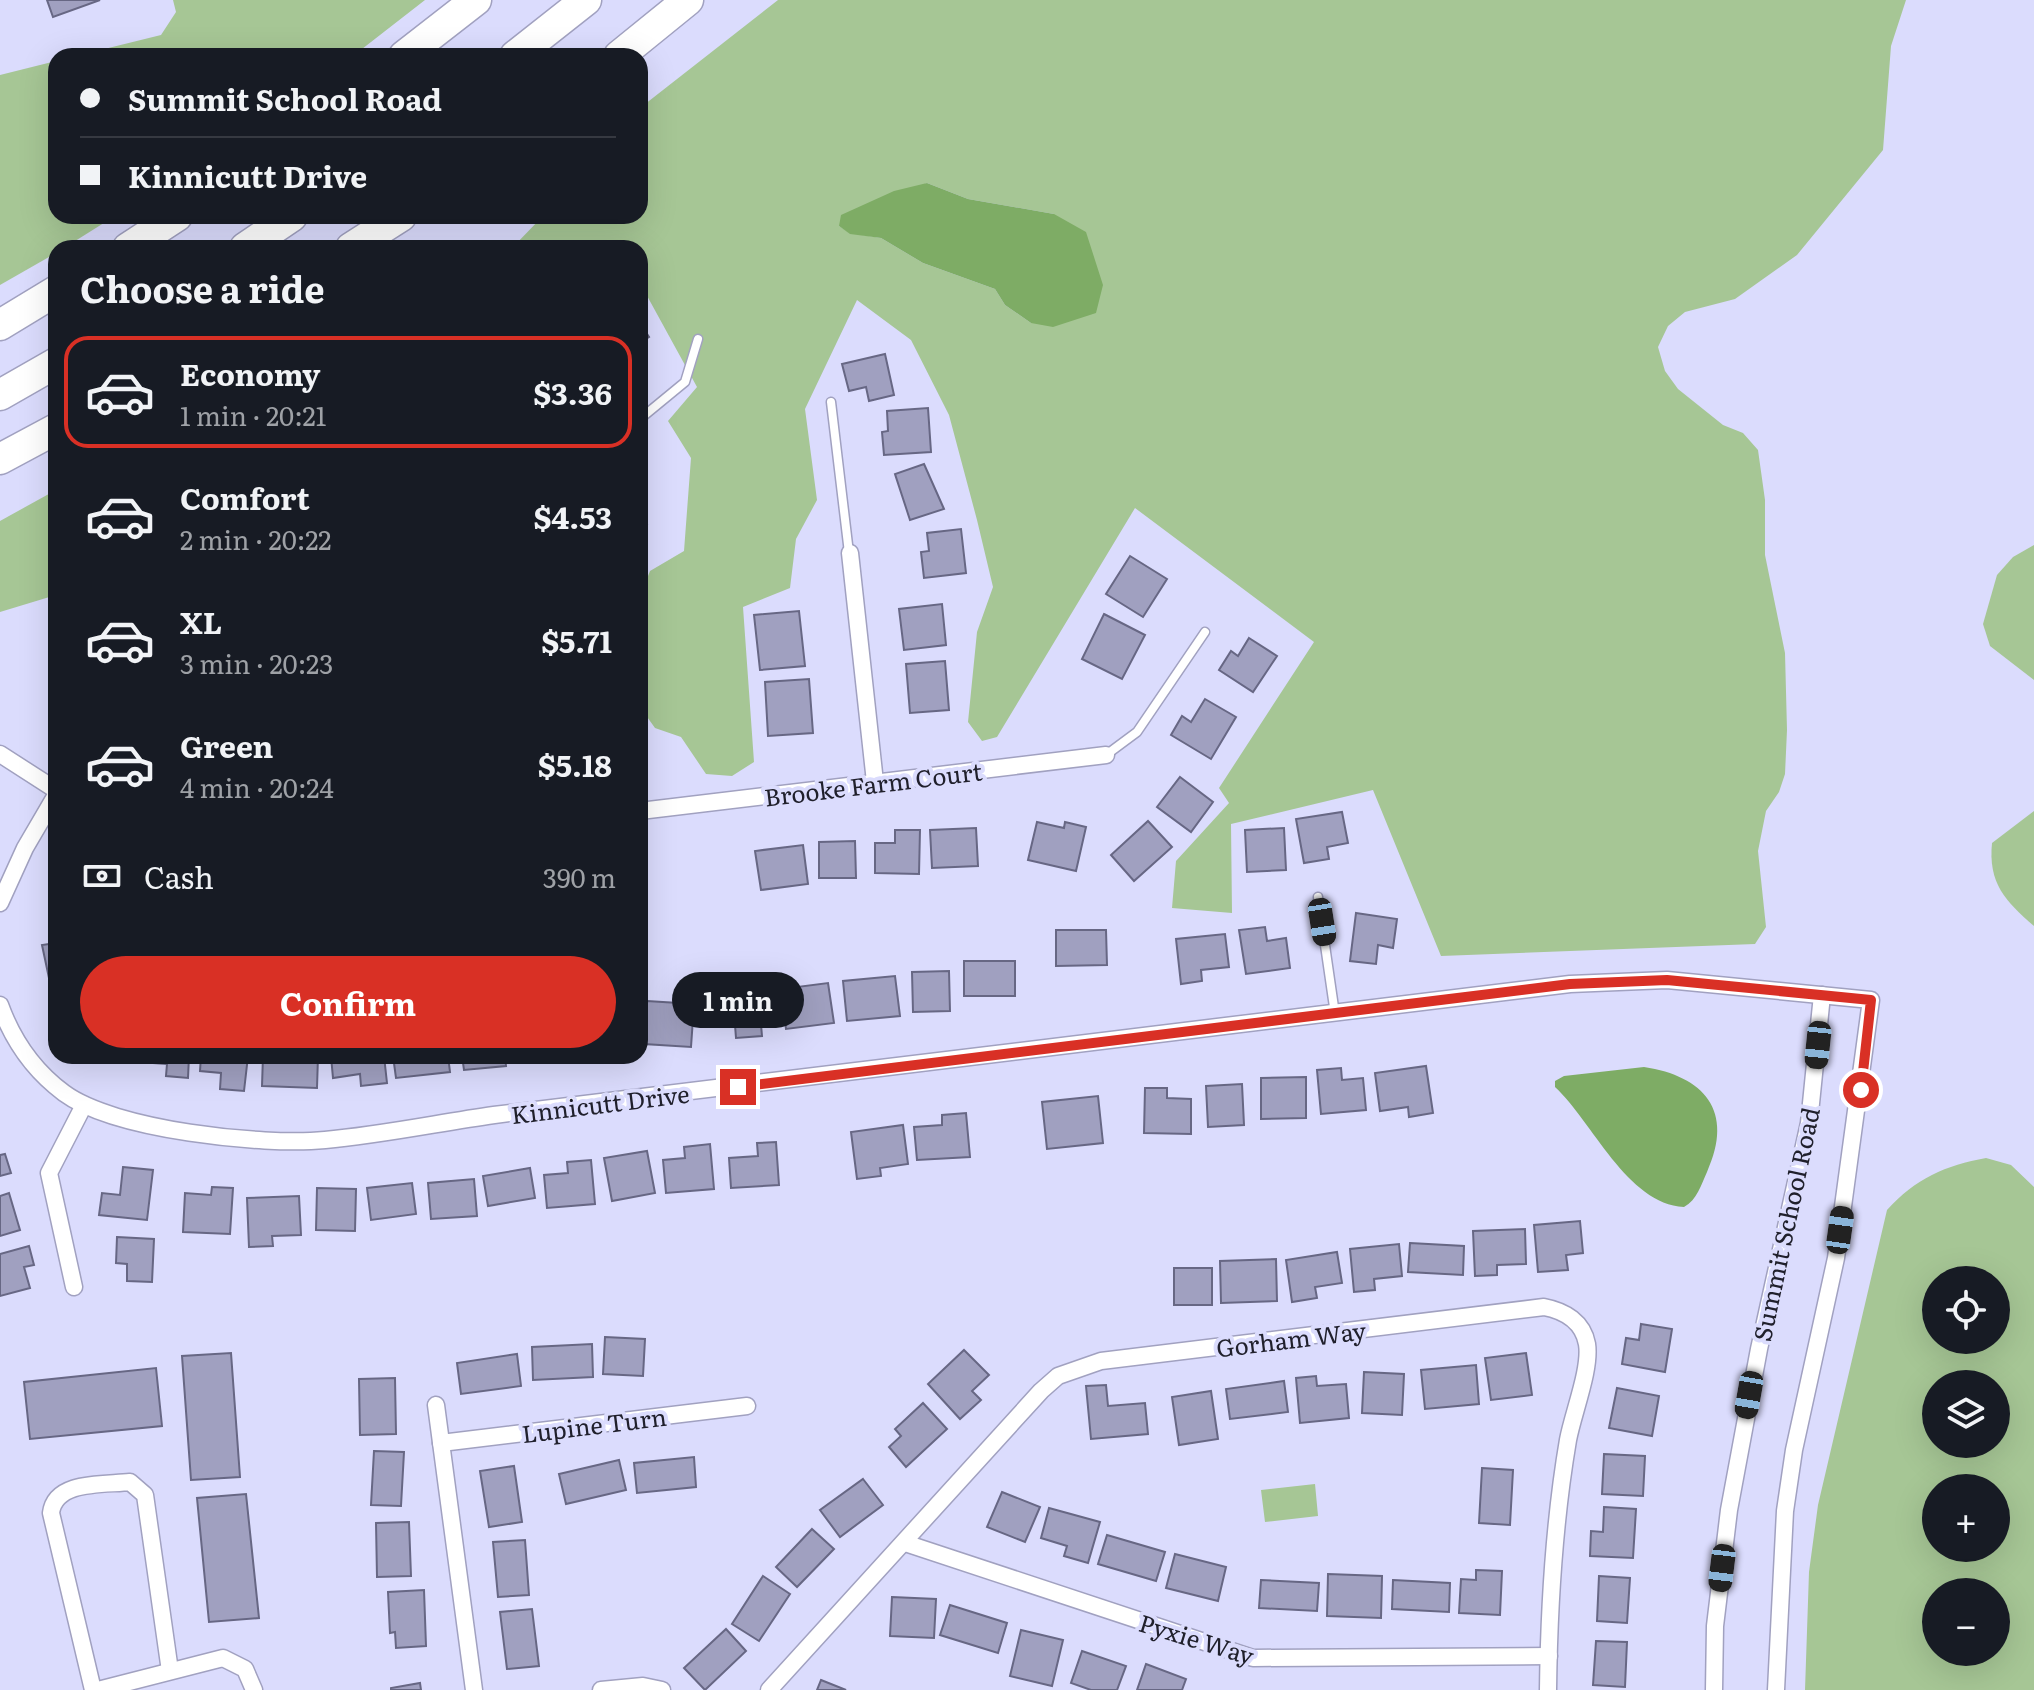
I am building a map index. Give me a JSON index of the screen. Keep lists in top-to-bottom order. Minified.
{"streets":{"street":["Brooke Farm Court","Kinnicutt Drive","Summit School Road","Gorham Way","Lupine Turn","Pyxie Way"]},"crossings":[["Kinnicutt Drive","Summit School Road"],["Gorham Way","Pyxie Way"]],"page":{"banner":["Summit School Road","Kinnicutt Drive"],"heading":"Choose a ride","list":[{"name":"Economy","note":"1 min · 20:21","value":"$3.36"},{"name":"Comfort","note":"2 min · 20:22","value":"$4.53"},{"name":"XL","note":"3 min · 20:23","value":"$5.71"},{"name":"Green","note":"4 min · 20:24","value":"$5.18"}],"pay":["Cash","390 m"],"buttons":"Confirm","bubble":"1 min","map_buttons":["+","−"]}}
